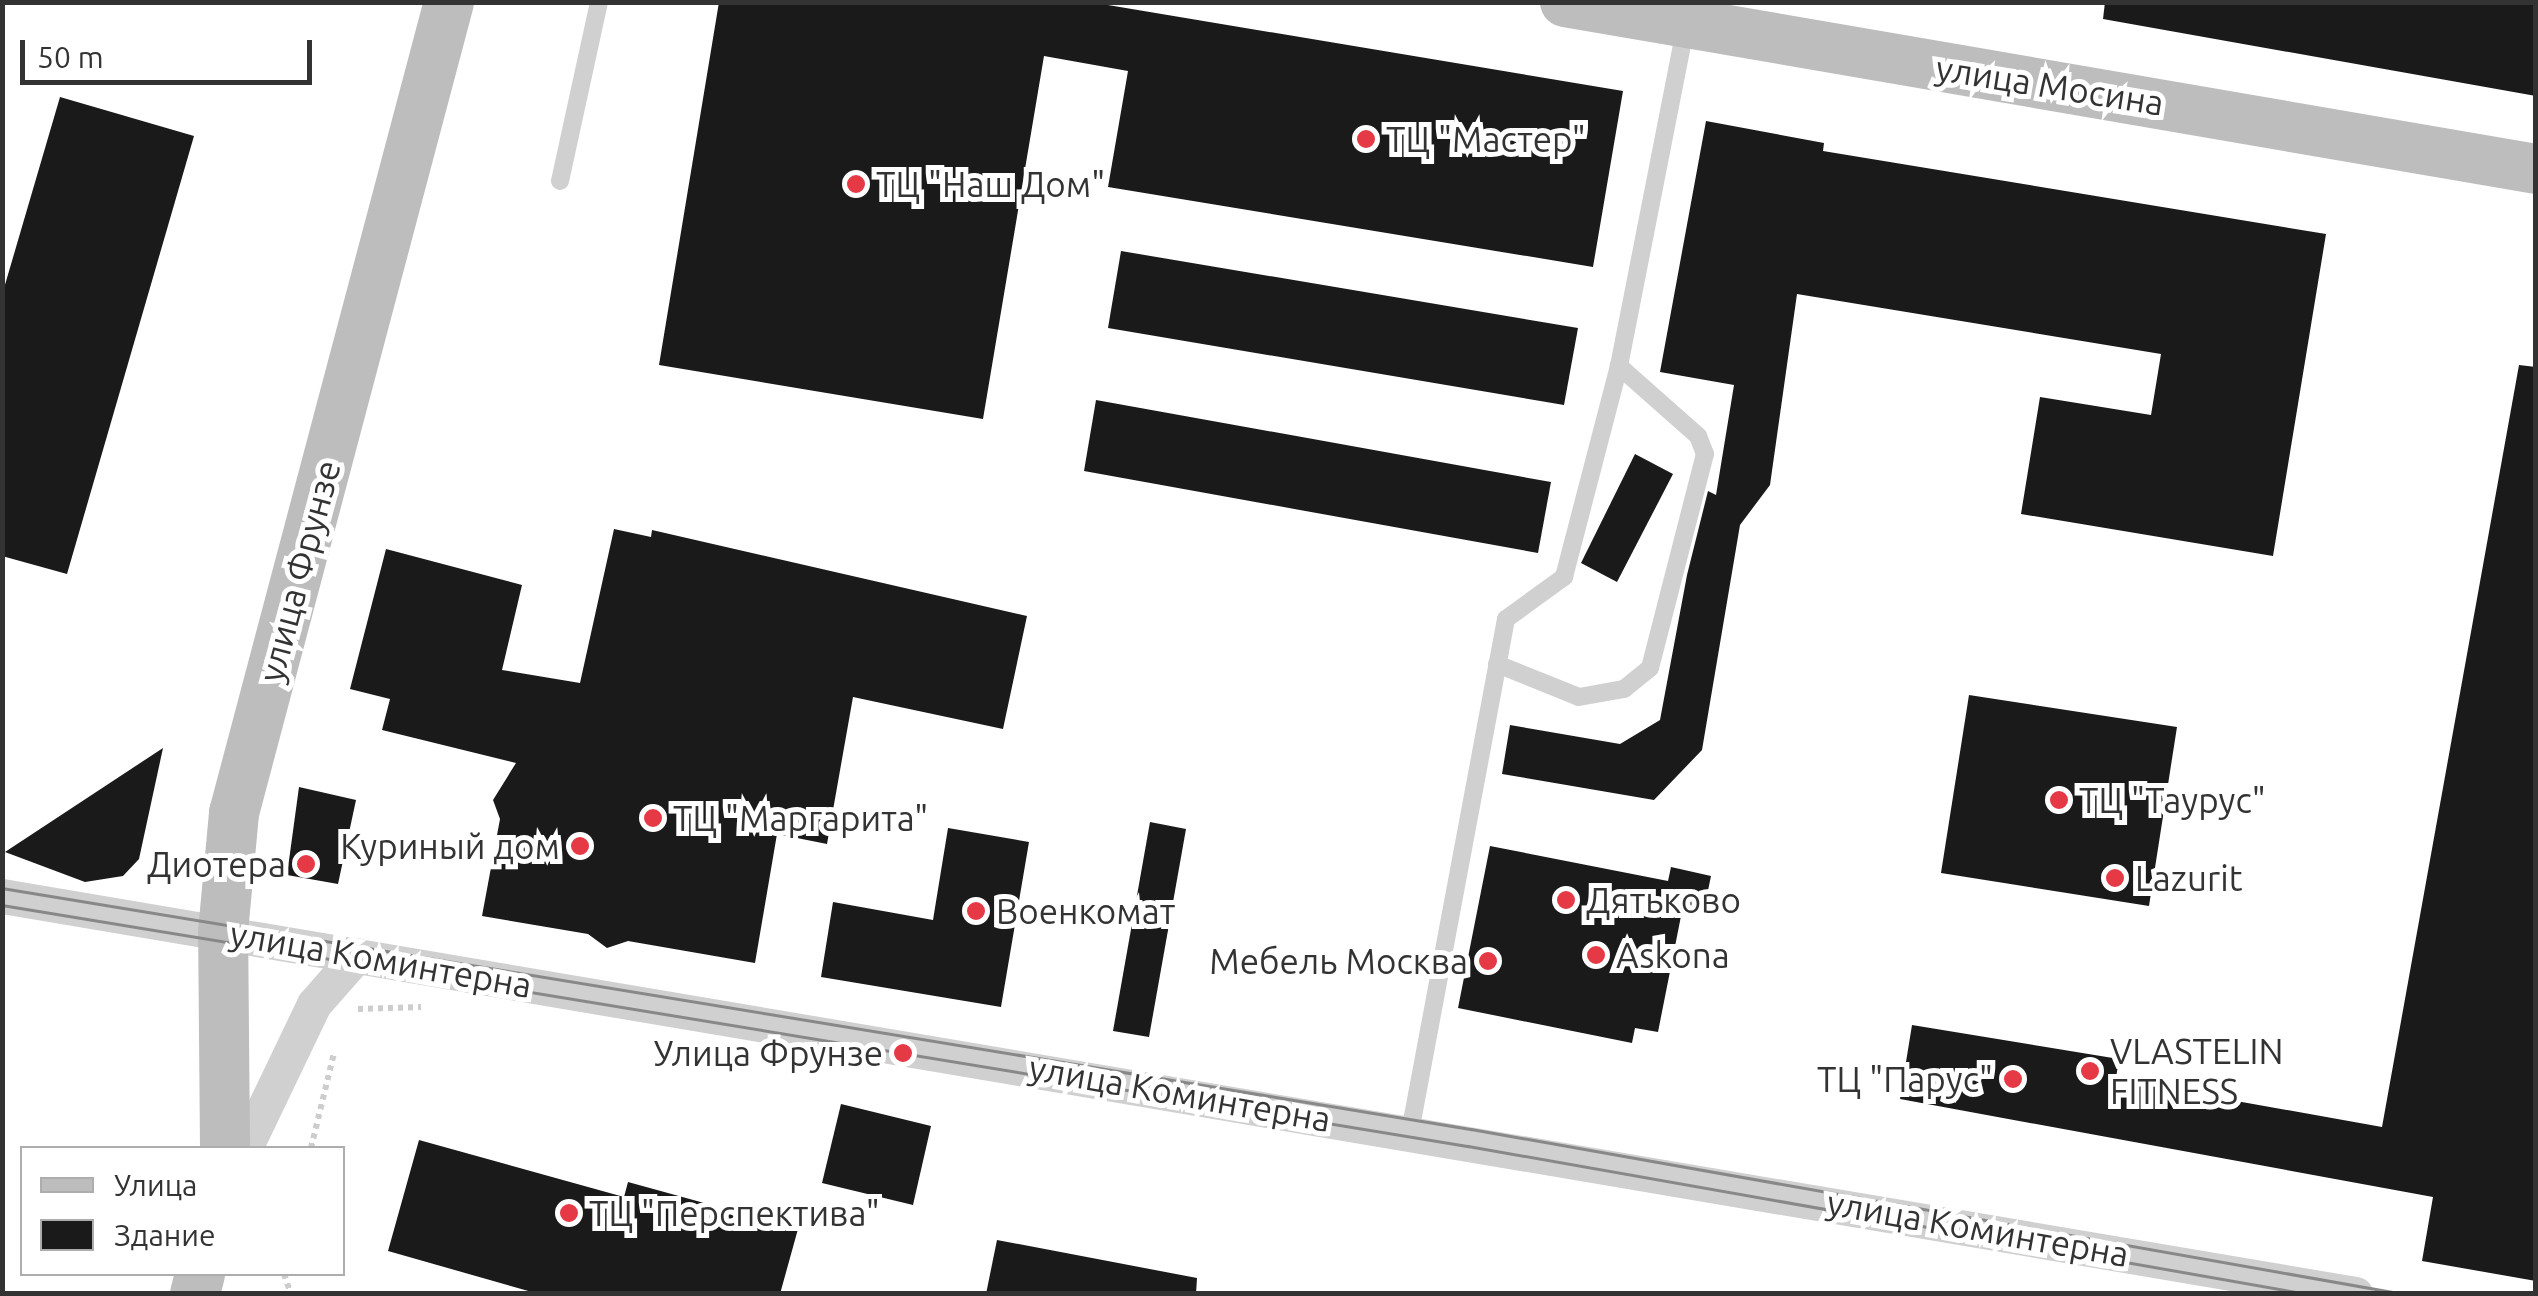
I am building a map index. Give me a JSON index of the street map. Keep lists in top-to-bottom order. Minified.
{"streets":{"street":["улица Мосина","улица Фрунзе","улица Коминтерна"]},"crossings":[["улица Фрунзе","улица Коминтерна"]],"places":["ТЦ \"Мастер\"","ТЦ \"Наш Дом\"","ТЦ \"Таурус\"","ТЦ \"Маргарита\"","Куриный дом","Диотера","Lazurit","Дятьково","Военкомат","Askona","Мебель Москва","Улица Фрунзе","VLASTELIN FITNESS","ТЦ \"Парус\"","ТЦ \"Перспектива\""],"legend":["Улица","Здание"],"scale_bar":"50 m"}
